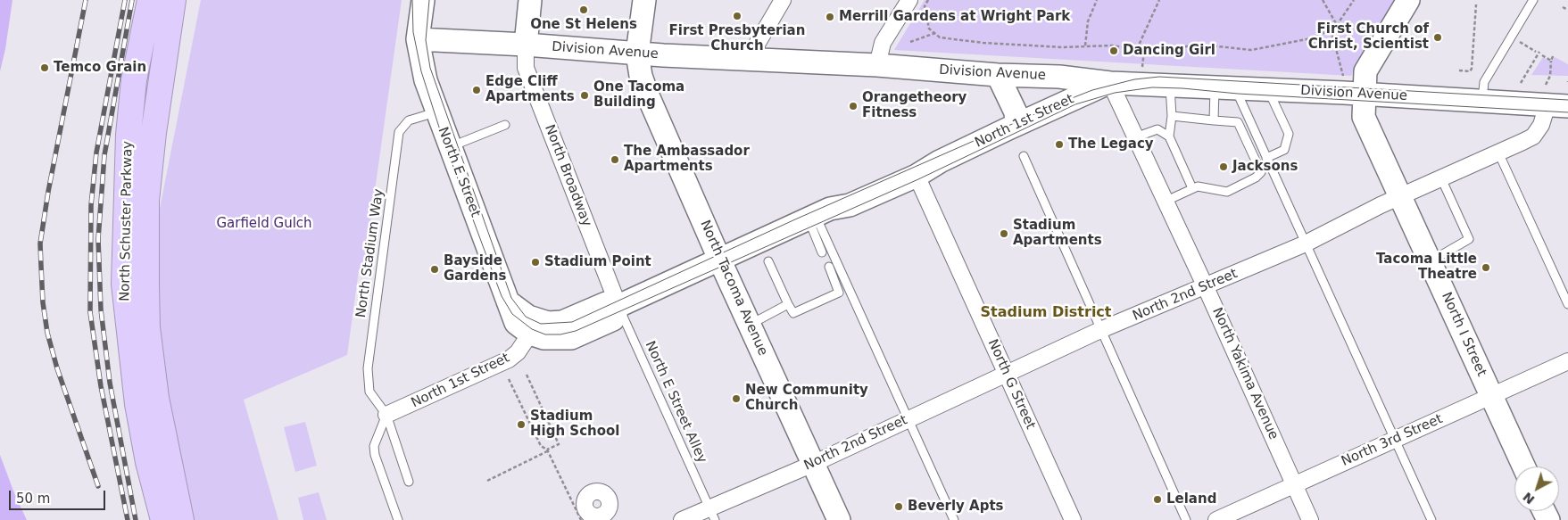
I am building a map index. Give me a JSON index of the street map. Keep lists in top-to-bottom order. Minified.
{"streets":{"highway":["North Schuster Parkway"],"main road":["Division Avenue","North 1st Street","North E Street","North Tacoma Avenue","North I Street"],"street":["North Broadway","North 2nd Street","North Yakima Avenue","North G Street","North 3rd Street"],"lane":["North Stadium Way","North E Street Alley"]},"crossings":[["Division Avenue","North 1st Street"],["Division Avenue","North E Street"],["Division Avenue","North Broadway"],["Division Avenue","North Tacoma Avenue"],["Division Avenue","North 2nd Street"],["Division Avenue","North I Street"],["Division Avenue","North Yakima Avenue"],["North 1st Street","North E Street"],["North 1st Street","North Broadway"],["North 1st Street","North Stadium Way"],["North 1st Street","North Tacoma Avenue"],["North 1st Street","North Yakima Avenue"],["North 1st Street","North G Street"],["North 1st Street","North E Street Alley"],["North E Street","North Stadium Way"],["North Broadway","North E Street Alley"],["North Tacoma Avenue","North 2nd Street"],["North 2nd Street","North I Street"],["North 2nd Street","North Yakima Avenue"],["North 2nd Street","North G Street"],["North 2nd Street","North E Street Alley"],["North I Street","North 3rd Street"],["North Yakima Avenue","North 3rd Street"]],"districts":["Stadium District"],"parks":["Garfield Gulch"],"places":["One St Helens","First Presbyterian Church","Merrill Gardens at Wright Park","First Church of Christ, Scientist","Dancing Girl","Temco Grain","Edge Cliff Apartments","One Tacoma Building","Orangetheory Fitness","The Legacy","The Ambassador Apartments","Jacksons","Stadium Apartments","Stadium Point","Tacoma Little Theatre","Bayside Gardens","New Community Church","Stadium High School","Leland","Beverly Apts"],"scale_bar":"50 m","north":"bottom left"}
